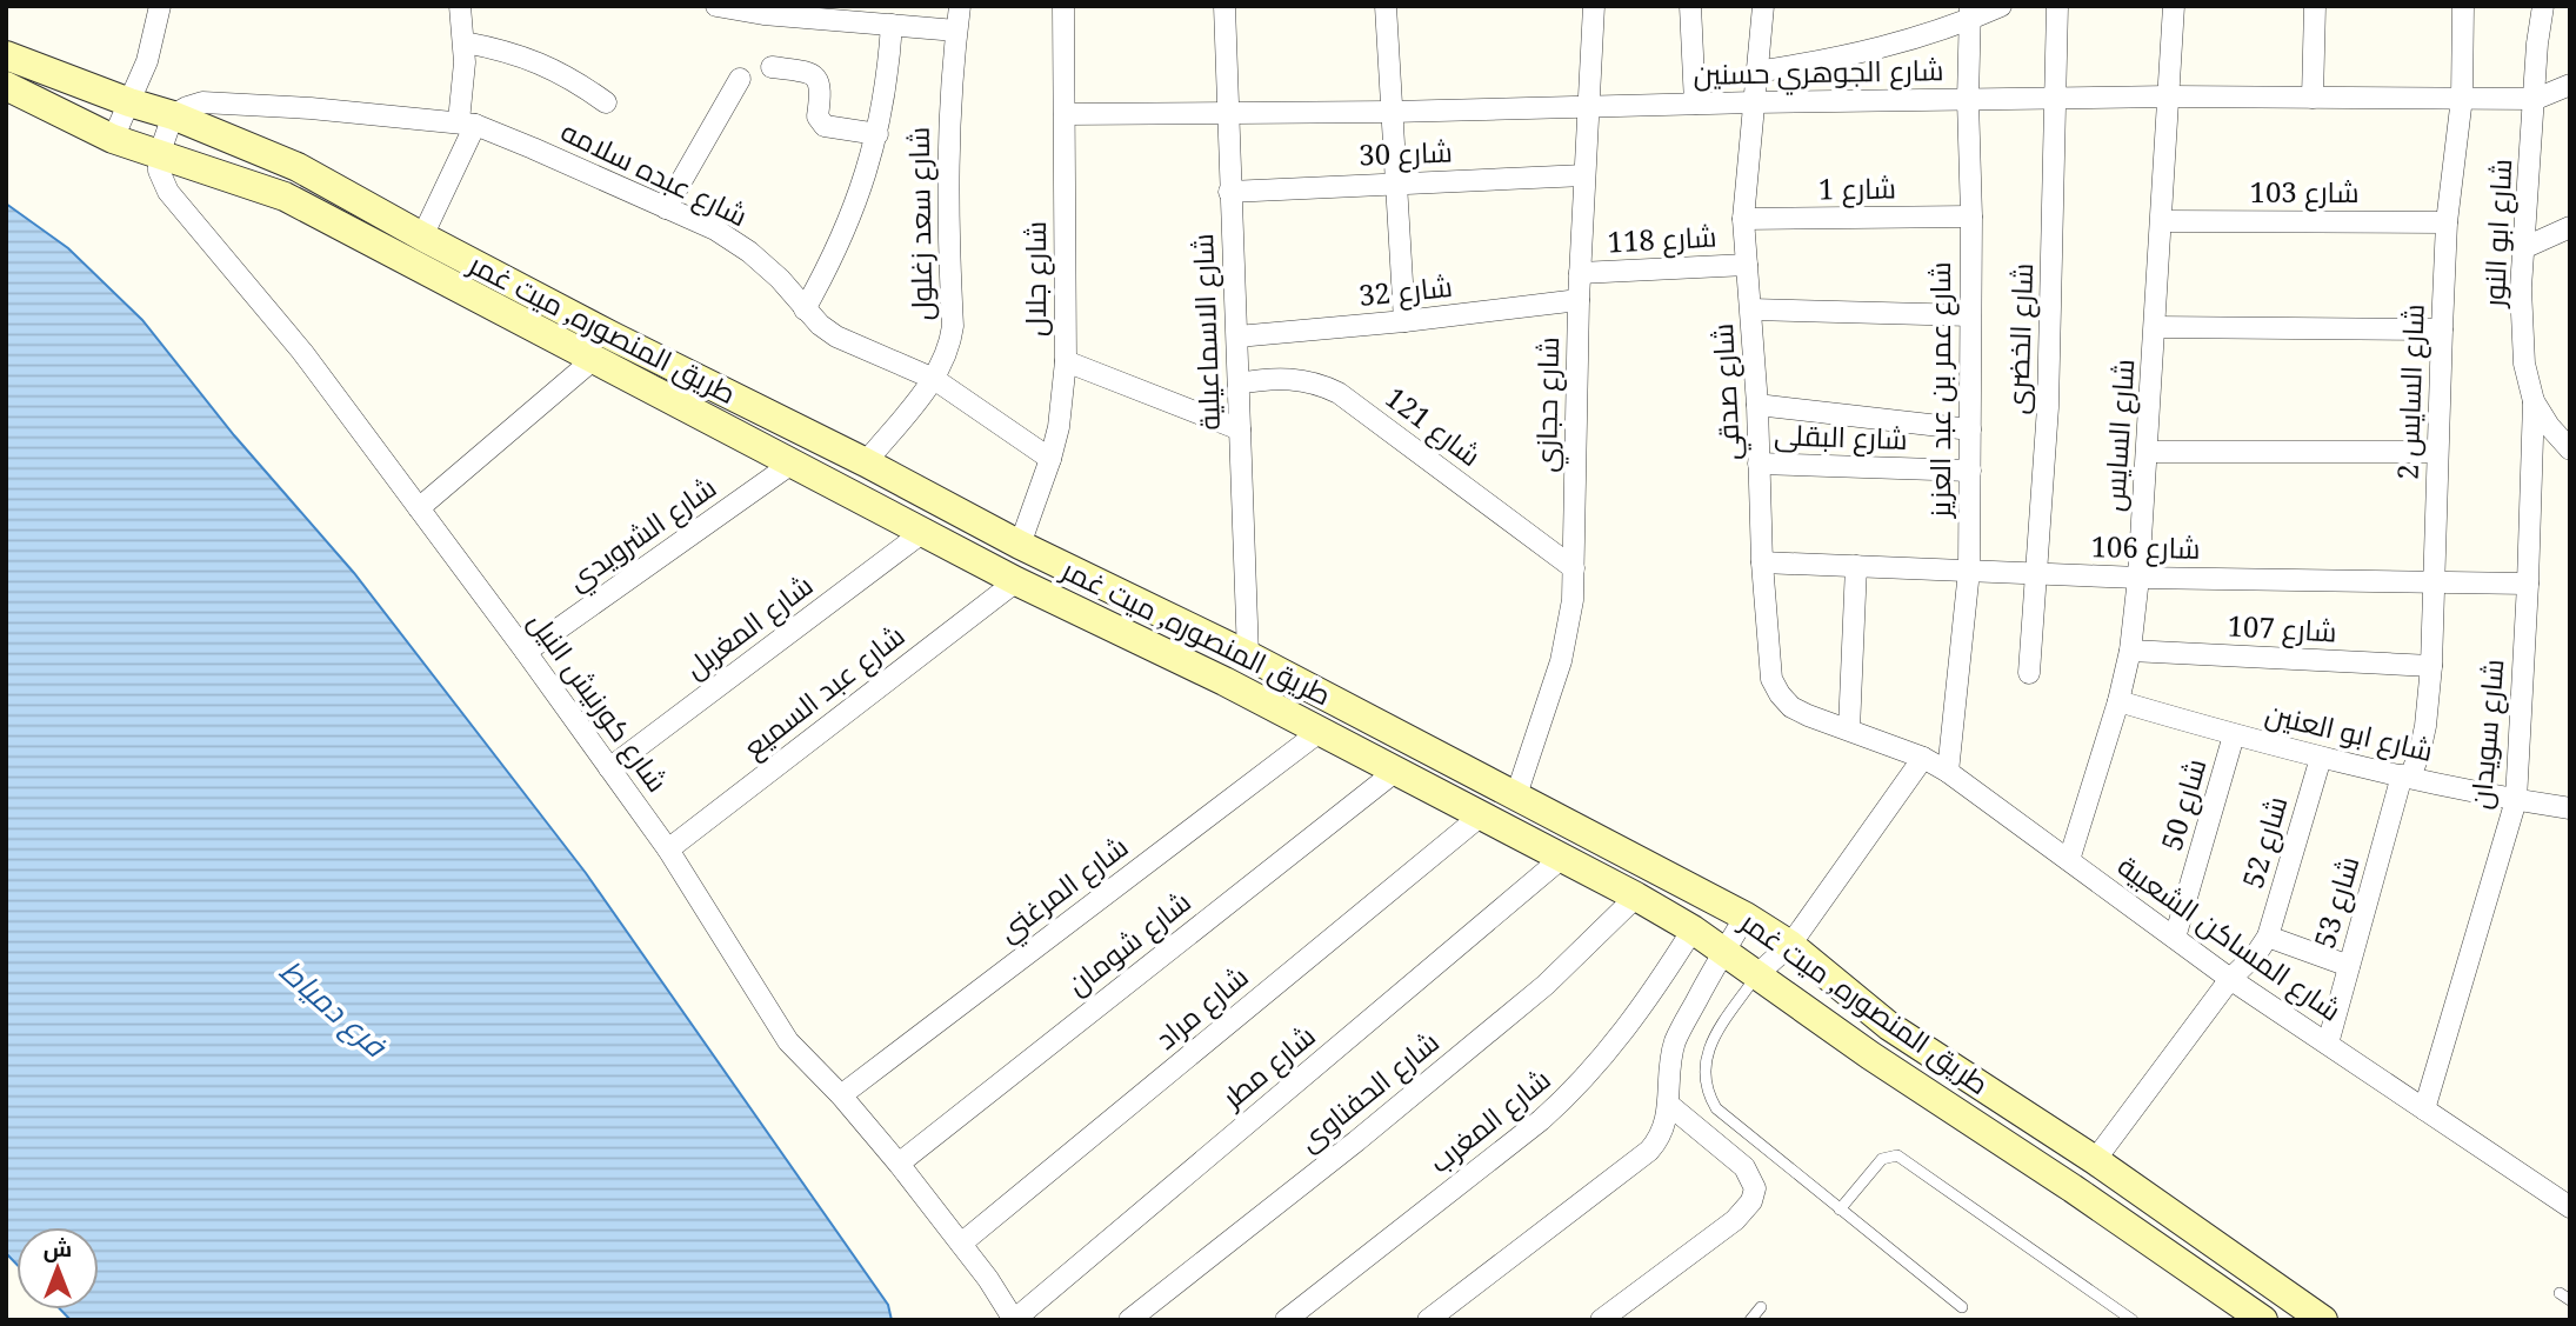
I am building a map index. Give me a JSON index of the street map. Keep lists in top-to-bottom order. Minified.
{"streets":{"main road":["طريق المنصوره, ميت غمر"],"street":["شارع الجوهري حسنين","شارع 30","شارع عبده سلامه","شارع 1","شارع 103","شارع سعد زغلول","شارع ابو النور","شارع 118","شارع جلال","شارع 32","شارع الاسماعيلية","شارع الخضرى","شارع عمر بن عبد العزيز","شارع صدقي","شارع السايس 2","شارع حجازي","شارع 121","شارع السايس","شارع البقلى","شارع الشرويدي","شارع 106","شارع المغربل","شارع 107","شارع عبد السميع","شارع كورنيش النيل","شارع ابو العنين","شارع سويدان","شارع 50","شارع 52","شارع المرغني","شارع 53","شارع المساكن الشعبية","شارع شومان","شارع مراد","شارع مطر","شارع الحفناوى","شارع المغرب"]},"crossings":[["شارع الجوهري حسنين","شارع ابو النور"],["شارع الجوهري حسنين","شارع جلال"],["شارع الجوهري حسنين","شارع الاسماعيلية"],["شارع الجوهري حسنين","شارع الخضرى"],["شارع الجوهري حسنين","شارع عمر بن عبد العزيز"],["شارع الجوهري حسنين","شارع صدقي"],["شارع الجوهري حسنين","شارع السايس 2"],["شارع الجوهري حسنين","شارع حجازي"],["شارع الجوهري حسنين","شارع السايس"],["شارع 30","شارع الاسماعيلية"],["شارع 30","شارع حجازي"],["شارع عبده سلامه","شارع سعد زغلول"],["شارع عبده سلامه","شارع جلال"],["شارع عبده سلامه","طريق المنصوره, ميت غمر"],["شارع 1","شارع عمر بن عبد العزيز"],["شارع 1","شارع صدقي"],["شارع 103","شارع السايس 2"],["شارع 103","شارع السايس"],["شارع سعد زغلول","طريق المنصوره, ميت غمر"],["شارع ابو النور","شارع سويدان"],["شارع 118","شارع صدقي"],["شارع 118","شارع حجازي"],["شارع جلال","طريق المنصوره, ميت غمر"],["شارع 32","شارع الاسماعيلية"],["شارع 32","شارع حجازي"],["طريق المنصوره, ميت غمر","شارع الاسماعيلية"],["طريق المنصوره, ميت غمر","شارع حجازي"],["طريق المنصوره, ميت غمر","شارع الشرويدي"],["طريق المنصوره, ميت غمر","شارع المغربل"],["طريق المنصوره, ميت غمر","شارع عبد السميع"],["طريق المنصوره, ميت غمر","شارع كورنيش النيل"],["طريق المنصوره, ميت غمر","شارع 52"],["طريق المنصوره, ميت غمر","شارع المرغني"],["طريق المنصوره, ميت غمر","شارع شومان"],["طريق المنصوره, ميت غمر","شارع مراد"],["طريق المنصوره, ميت غمر","شارع مطر"],["طريق المنصوره, ميت غمر","شارع الحفناوى"],["طريق المنصوره, ميت غمر","شارع المغرب"],["شارع الاسماعيلية","شارع 121"],["شارع الخضرى","شارع 106"],["شارع عمر بن عبد العزيز","شارع البقلى"],["شارع عمر بن عبد العزيز","شارع 106"],["شارع عمر بن عبد العزيز","شارع المساكن الشعبية"],["شارع صدقي","شارع البقلى"],["شارع صدقي","شارع 106"],["شارع صدقي","شارع المساكن الشعبية"],["شارع السايس 2","شارع 106"],["شارع السايس 2","شارع 107"],["شارع السايس 2","شارع ابو العنين"],["شارع السايس 2","شارع 53"],["شارع حجازي","شارع 121"],["شارع السايس","شارع 106"],["شارع السايس","شارع 107"],["شارع السايس","شارع ابو العنين"],["شارع السايس","شارع المساكن الشعبية"],["شارع الشرويدي","شارع كورنيش النيل"],["شارع 106","شارع سويدان"],["شارع المغربل","شارع كورنيش النيل"],["شارع عبد السميع","شارع كورنيش النيل"],["شارع كورنيش النيل","شارع المرغني"],["شارع كورنيش النيل","شارع شومان"],["شارع كورنيش النيل","شارع مراد"],["شارع كورنيش النيل","شارع مطر"],["شارع ابو العنين","شارع سويدان"],["شارع ابو العنين","شارع 50"],["شارع ابو العنين","شارع 52"],["شارع ابو العنين","شارع 53"],["شارع سويدان","شارع المساكن الشعبية"],["شارع 50","شارع المساكن الشعبية"],["شارع 52","شارع المساكن الشعبية"],["شارع 53","شارع المساكن الشعبية"]],"water":["فرع دمياط"],"north":"top"}
